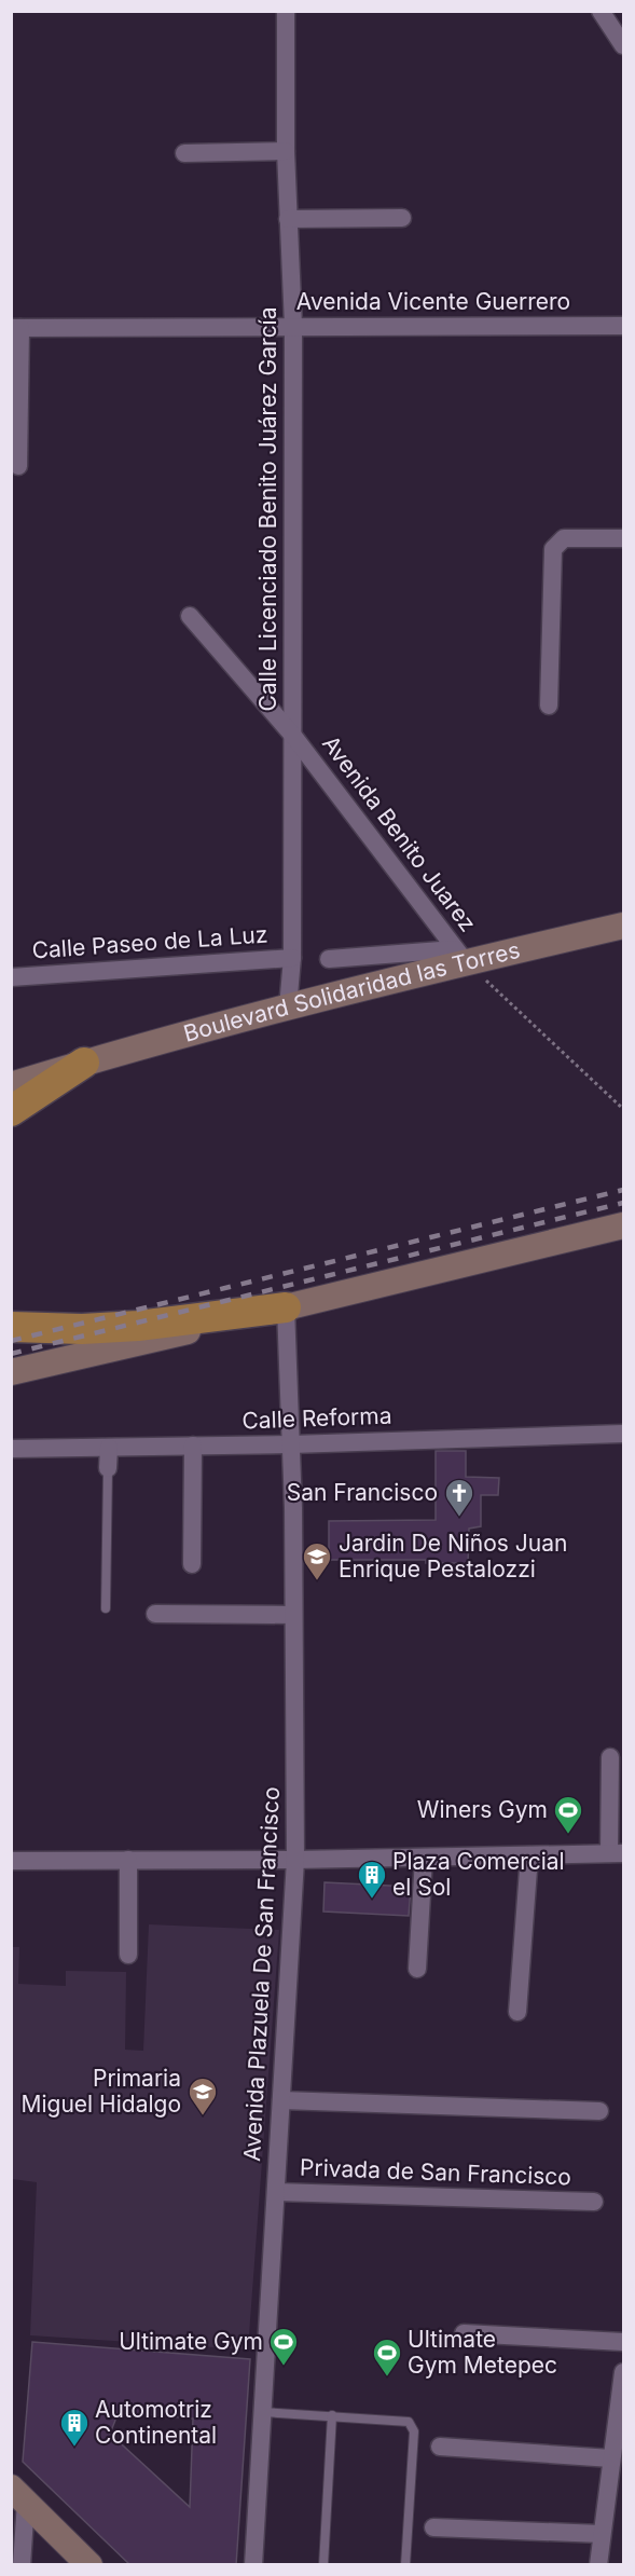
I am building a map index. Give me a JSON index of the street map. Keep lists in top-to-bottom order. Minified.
{"streets":{"highway":["Boulevard Solidaridad las Torres"],"street":["Avenida Vicente Guerrero","Calle Licenciado Benito Juárez García","Avenida Benito Juarez","Calle Paseo de La Luz","Calle Reforma","Avenida Plazuela De San Francisco","Privada de San Francisco"]},"crossings":[["Avenida Vicente Guerrero","Calle Licenciado Benito Juárez García"],["Calle Licenciado Benito Juárez García","Avenida Benito Juarez"],["Calle Licenciado Benito Juárez García","Calle Paseo de La Luz"],["Calle Licenciado Benito Juárez García","Boulevard Solidaridad las Torres"],["Avenida Benito Juarez","Boulevard Solidaridad las Torres"],["Calle Reforma","Avenida Plazuela De San Francisco"],["Avenida Plazuela De San Francisco","Privada de San Francisco"]],"places":{"church":["San Francisco"],"school or university":["Jardin De Niños Juan Enrique Pestalozzi","Primaria Miguel Hidalgo"],"sports":["Winers Gym","Ultimate Gym","Ultimate Gym Metepec"],"building":["Plaza Comercial el Sol","Automotriz Continental"]}}
